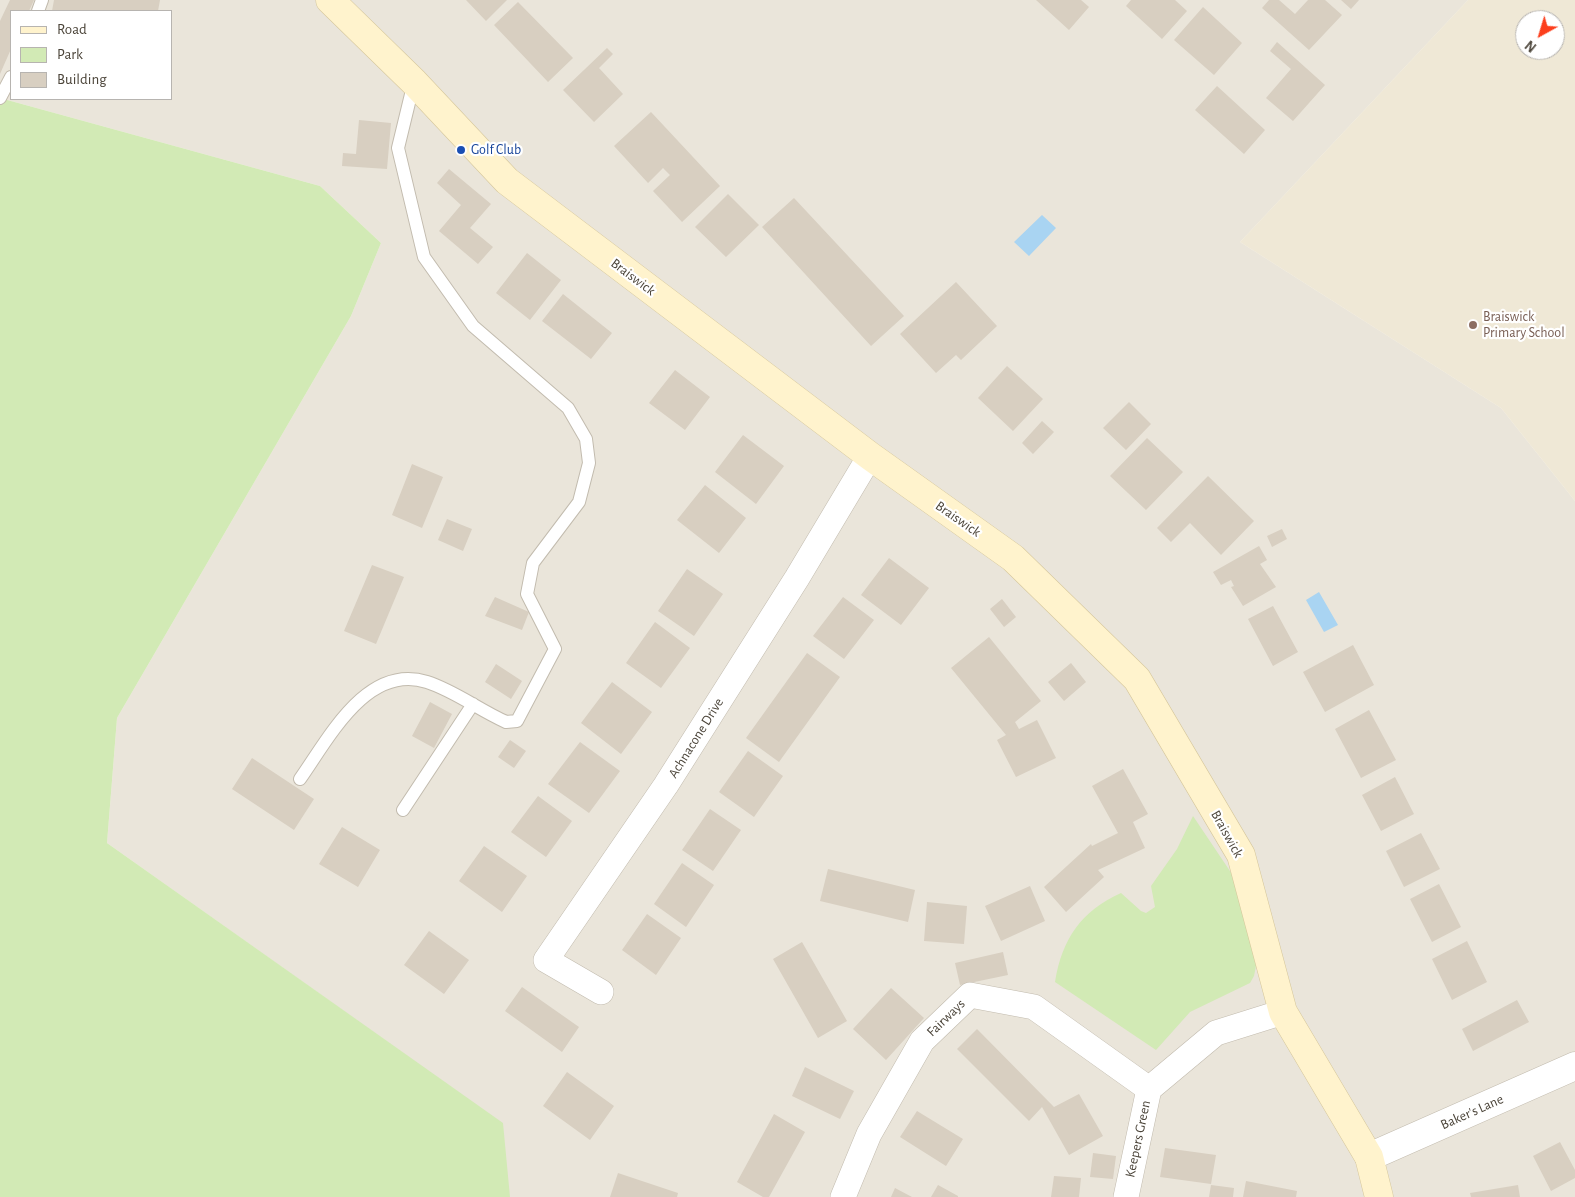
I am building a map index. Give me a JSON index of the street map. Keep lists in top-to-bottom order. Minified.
{"streets":{"main road":["Braiswick"],"street":["Achnacone Drive","Fairways","Baker's Lane","Keepers Green"]},"crossings":[["Braiswick","Achnacone Drive"],["Braiswick","Baker's Lane"],["Braiswick","Keepers Green"],["Fairways","Keepers Green"]],"places":["Golf Club","Braiswick Primary School"],"legend":["Road","Park","Building"],"north":"bottom left"}
